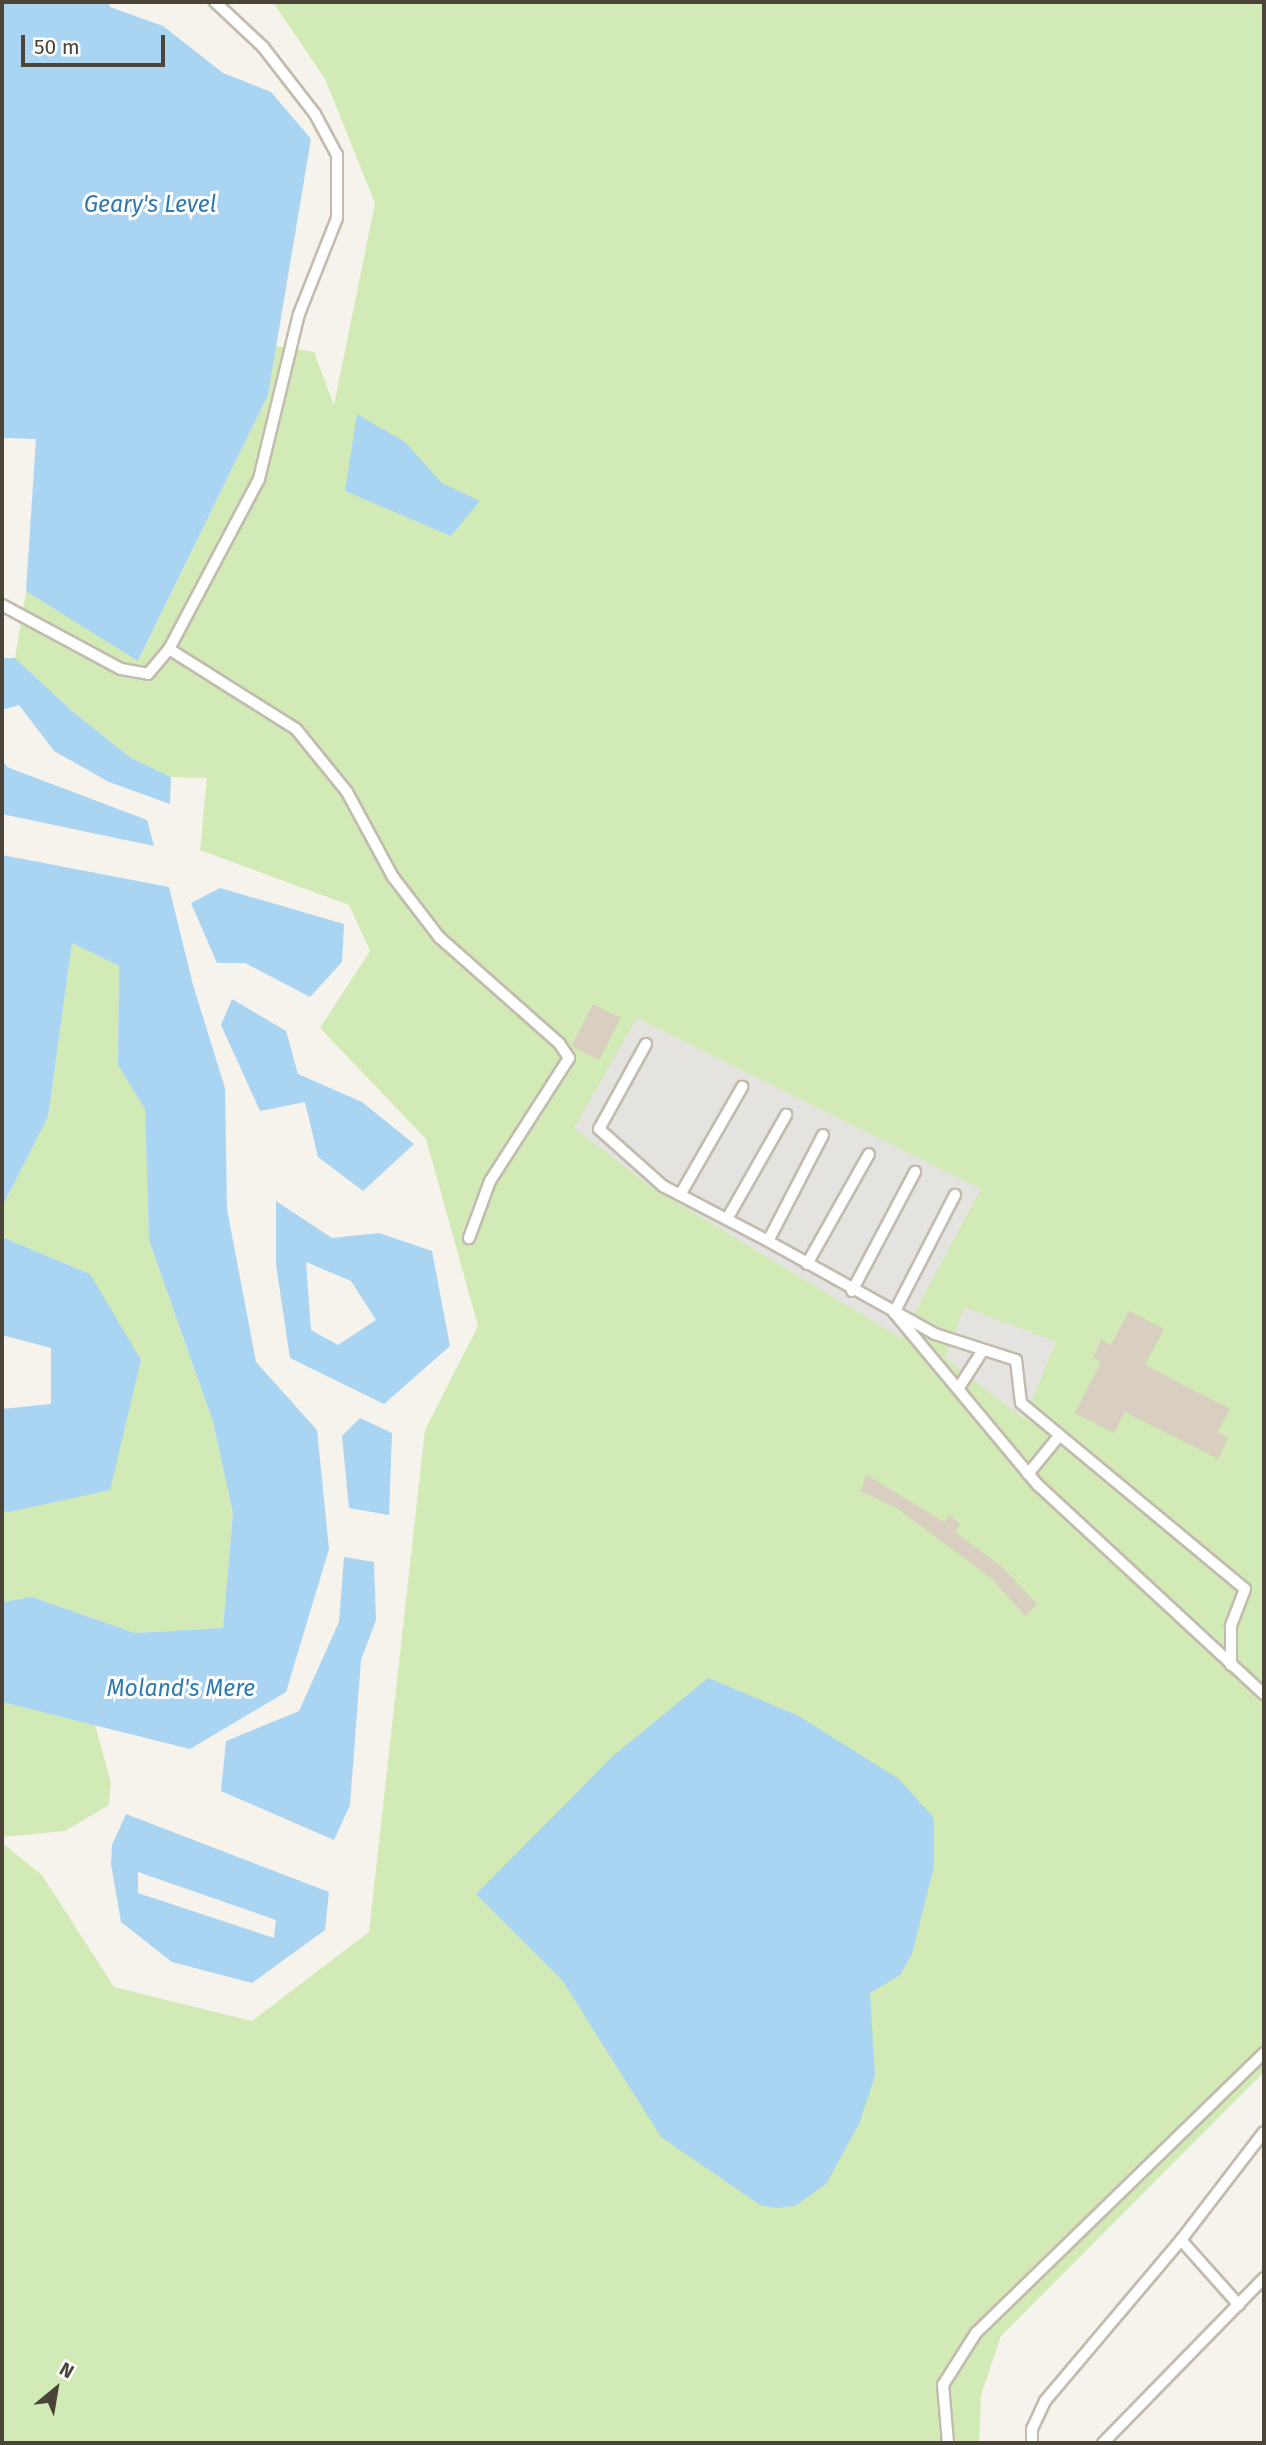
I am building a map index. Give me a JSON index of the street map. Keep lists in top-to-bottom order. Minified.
{"water":["Geary's Level","Moland's Mere"],"scale_bar":"50 m","north":"top right"}
